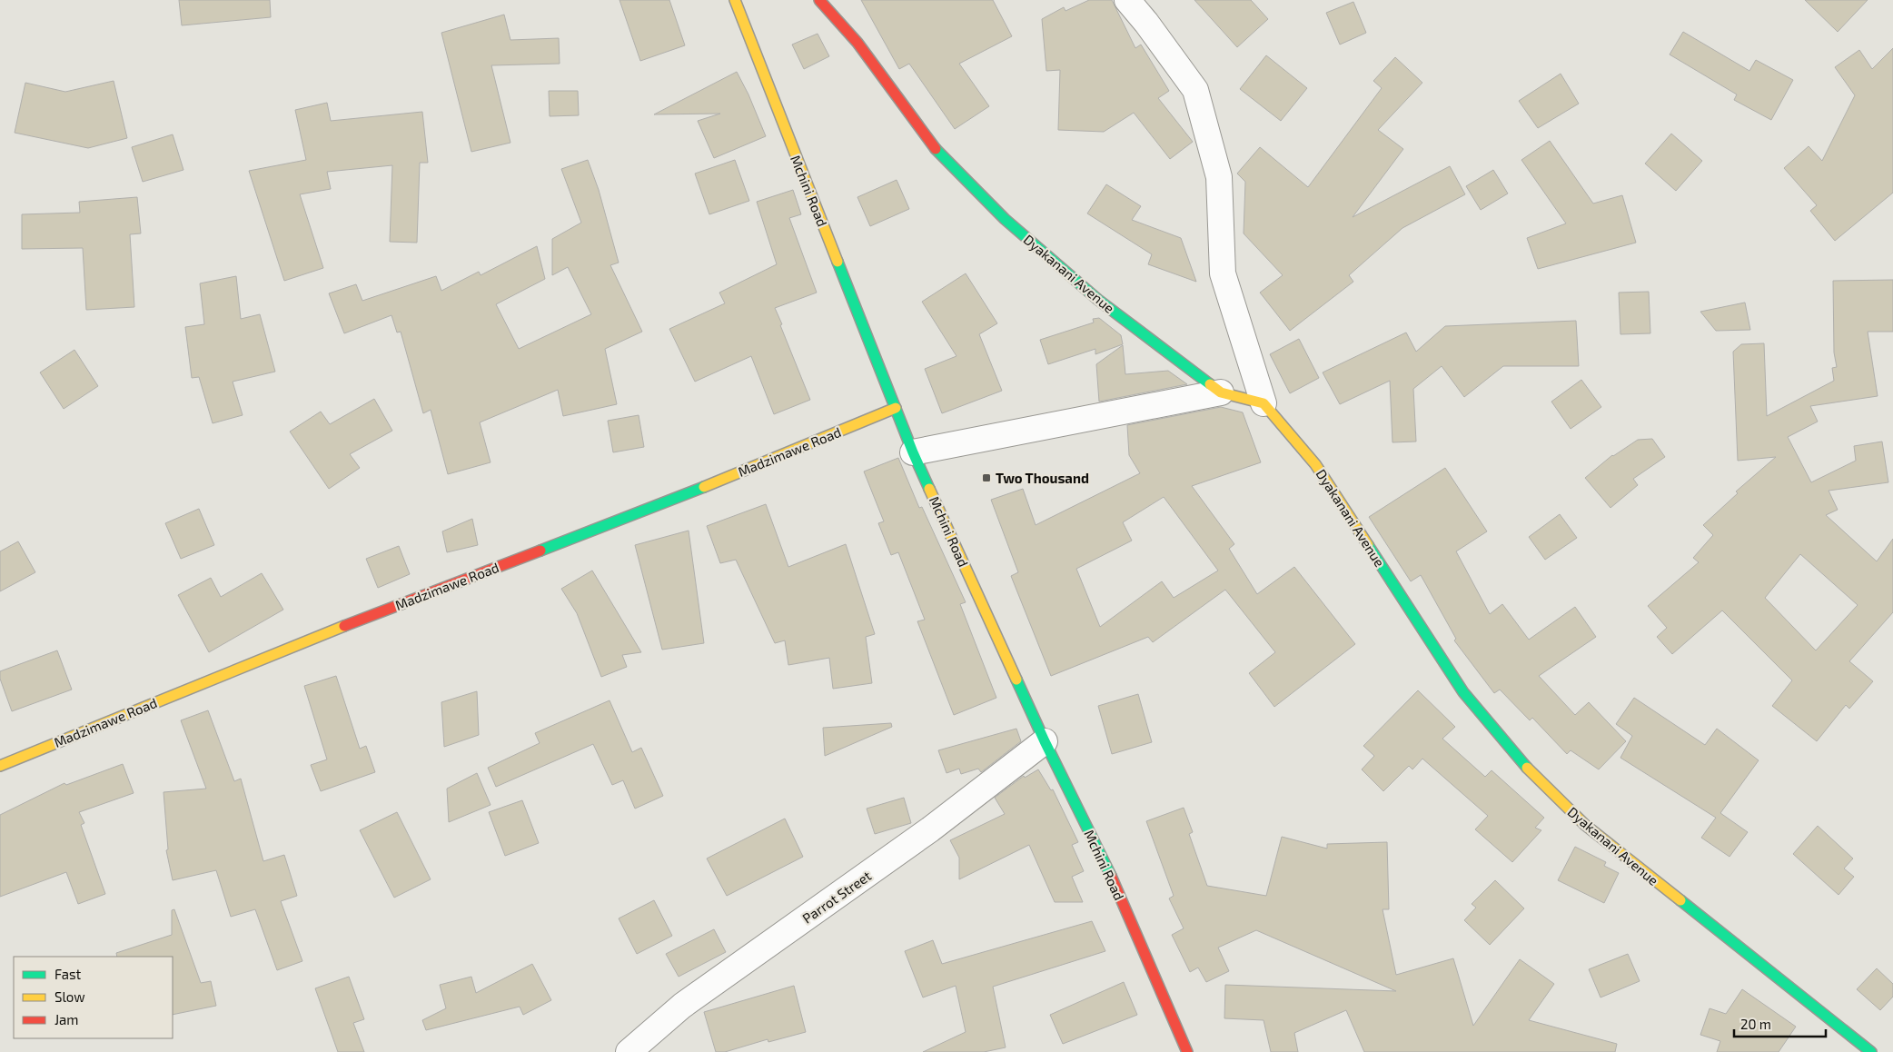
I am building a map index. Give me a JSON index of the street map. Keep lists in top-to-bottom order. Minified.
{"streets":{"street":["Mchini Road","Dyakanani Avenue","Madzimawe Road","Parrot Street"]},"crossings":[["Mchini Road","Madzimawe Road"],["Mchini Road","Parrot Street"]],"places":{"transit":["Two Thousand"]},"legend":["Fast","Slow","Jam"],"scale_bar":"20 m"}
